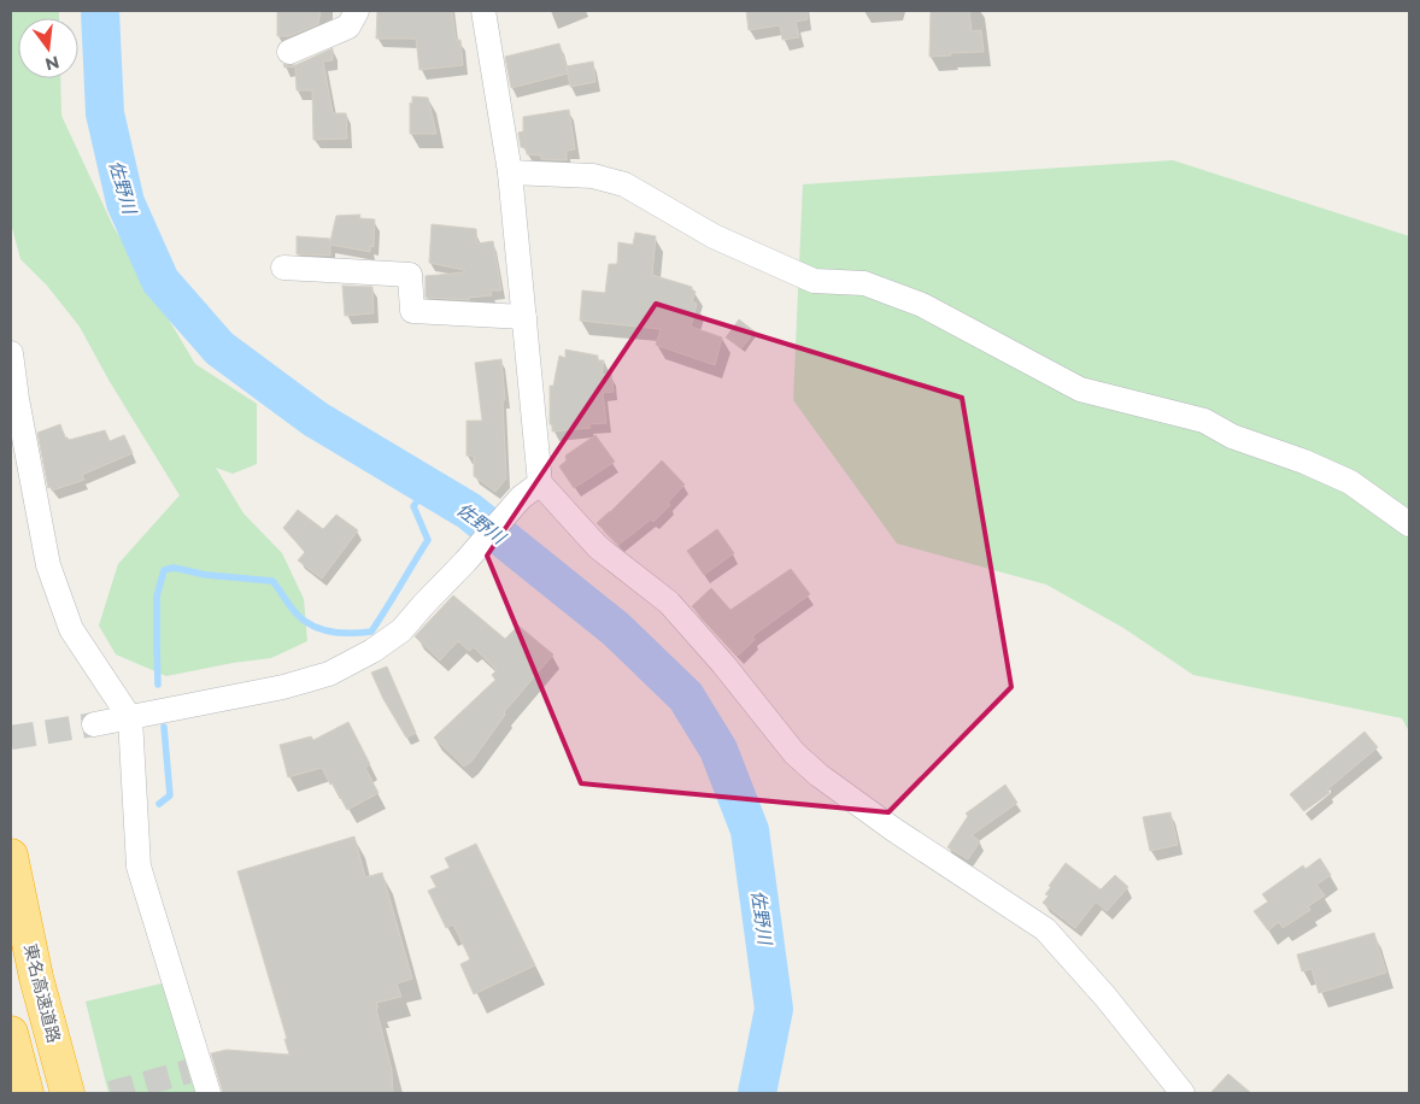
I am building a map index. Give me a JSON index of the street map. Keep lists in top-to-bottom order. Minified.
{"streets":{"highway":["東名高速道路"]},"water":["佐野川"],"north":"bottom"}
